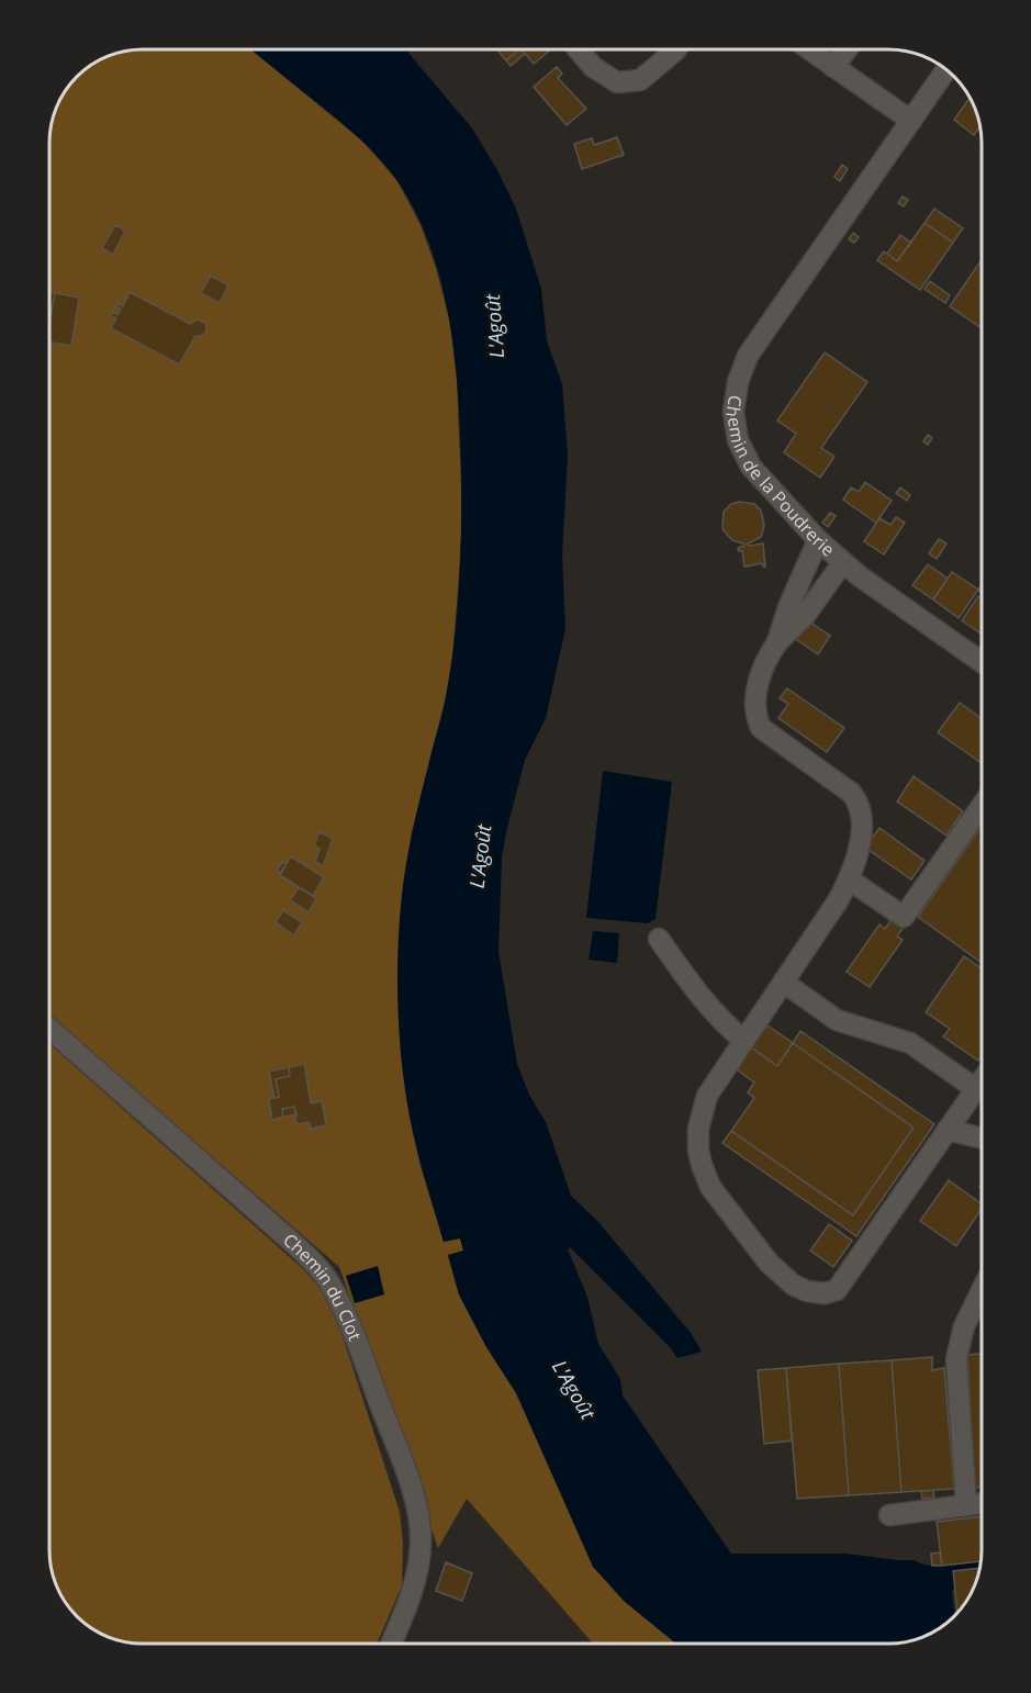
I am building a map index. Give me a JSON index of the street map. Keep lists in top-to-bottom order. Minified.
{"streets":{"street":["Chemin de la Poudrerie","Chemin du Clot"]},"water":["L'Agoût"]}
